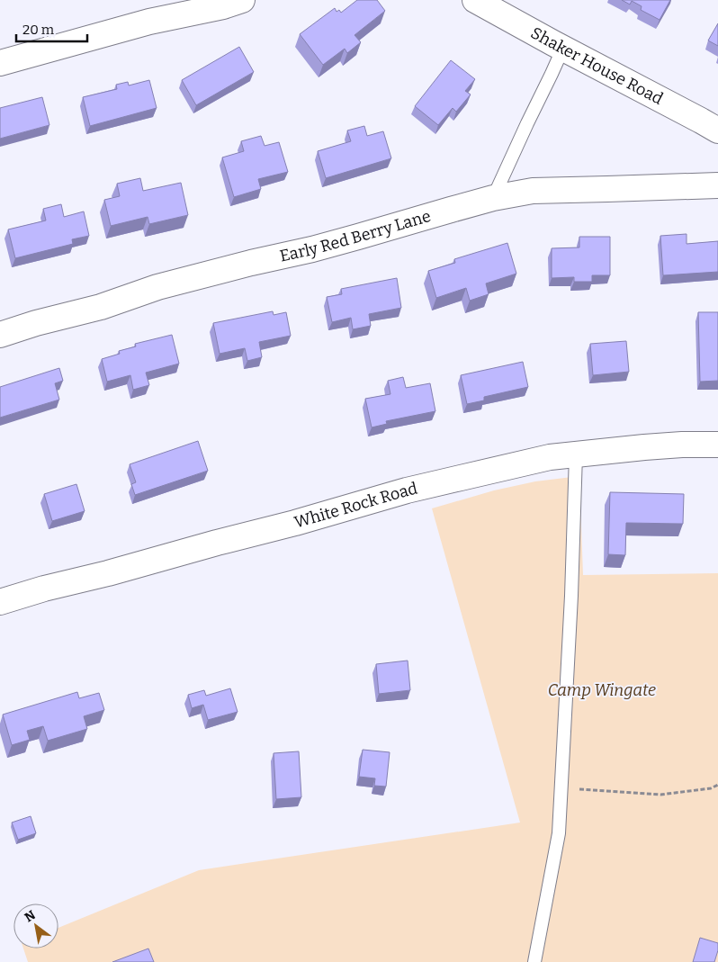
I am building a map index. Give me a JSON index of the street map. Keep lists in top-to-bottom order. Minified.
{"streets":{"street":["Shaker House Road","Early Red Berry Lane","White Rock Road"]},"parks":["Camp Wingate"],"scale_bar":"20 m","north":"top left"}
